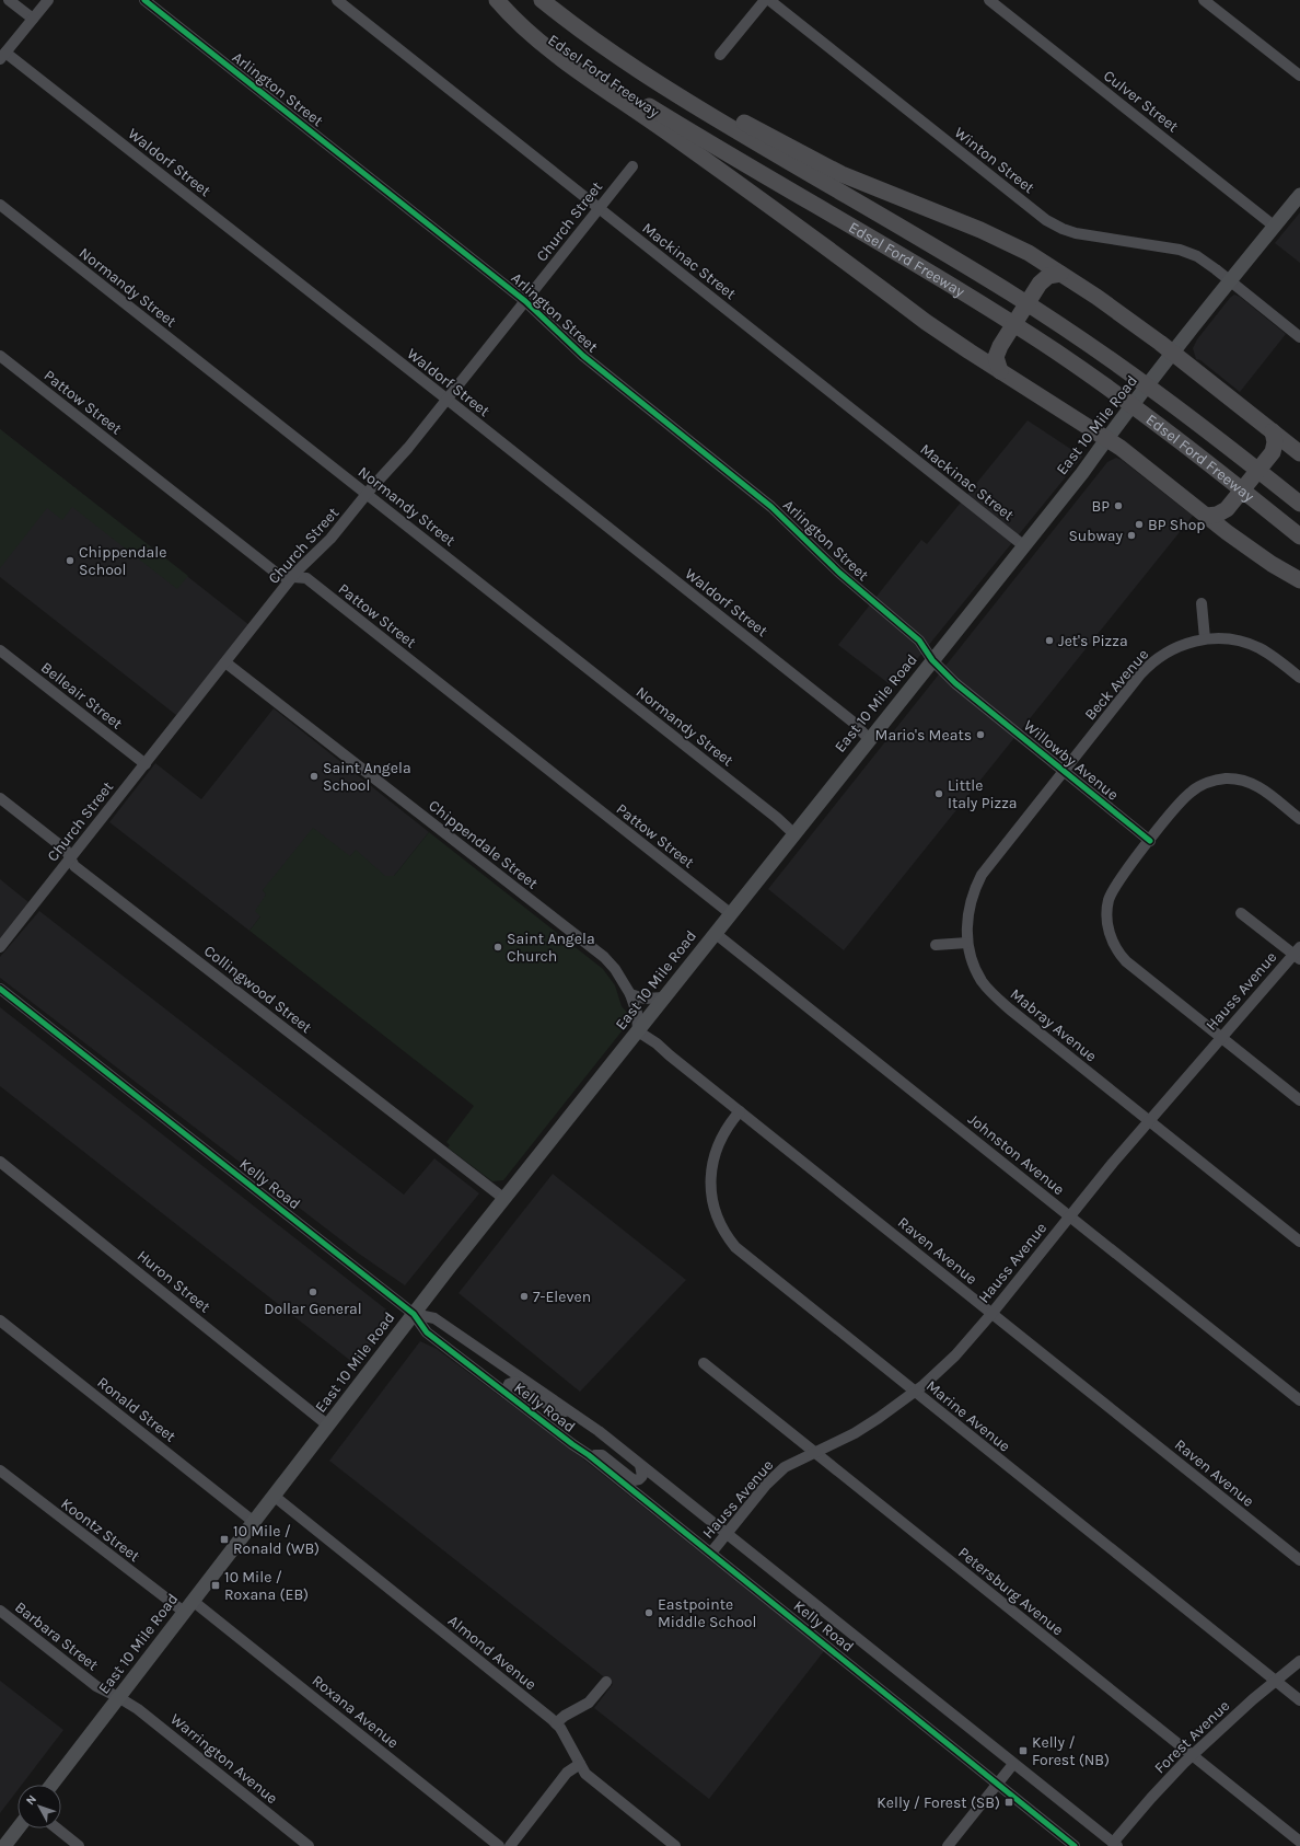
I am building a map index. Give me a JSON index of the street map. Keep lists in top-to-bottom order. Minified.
{"streets":{"highway":["Edsel Ford Freeway"],"main road":["East 10 Mile Road"],"street":["Arlington Street","Culver Street","Winton Street","Waldorf Street","Church Street","Mackinac Street","Normandy Street","Pattow Street","Beck Avenue","Belleair Street","Willowby Avenue","Chippendale Street","Collingwood Street","Hauss Avenue","Mabray Avenue","Johnston Avenue","Kelly Road","Raven Avenue","Huron Street","Ronald Street","Marine Avenue","Koontz Street","Petersburg Avenue","Barbara Street","Almond Avenue","Roxana Avenue","Forest Avenue","Warrington Avenue"]},"crossings":[["Arlington Street","Church Street"],["Arlington Street","East 10 Mile Road"],["Arlington Street","Willowby Avenue"],["Culver Street","East 10 Mile Road"],["Winton Street","East 10 Mile Road"],["Waldorf Street","Church Street"],["Waldorf Street","East 10 Mile Road"],["Church Street","Mackinac Street"],["Church Street","Normandy Street"],["Church Street","Pattow Street"],["Church Street","Belleair Street"],["Church Street","Chippendale Street"],["Church Street","Collingwood Street"],["Mackinac Street","East 10 Mile Road"],["Normandy Street","East 10 Mile Road"],["Pattow Street","East 10 Mile Road"],["East 10 Mile Road","Chippendale Street"],["East 10 Mile Road","Collingwood Street"],["East 10 Mile Road","Johnston Avenue"],["East 10 Mile Road","Kelly Road"],["East 10 Mile Road","Raven Avenue"],["East 10 Mile Road","Huron Street"],["East 10 Mile Road","Ronald Street"],["East 10 Mile Road","Koontz Street"],["East 10 Mile Road","Barbara Street"],["East 10 Mile Road","Almond Avenue"],["East 10 Mile Road","Roxana Avenue"],["East 10 Mile Road","Warrington Avenue"],["Beck Avenue","Willowby Avenue"],["Beck Avenue","Mabray Avenue"],["Willowby Avenue","Mabray Avenue"],["Chippendale Street","Raven Avenue"],["Hauss Avenue","Mabray Avenue"],["Hauss Avenue","Johnston Avenue"],["Hauss Avenue","Kelly Road"],["Hauss Avenue","Raven Avenue"],["Hauss Avenue","Marine Avenue"],["Hauss Avenue","Petersburg Avenue"],["Kelly Road","Forest Avenue"],["Raven Avenue","Marine Avenue"],["Marine Avenue","Forest Avenue"],["Koontz Street","Roxana Avenue"],["Petersburg Avenue","Forest Avenue"],["Barbara Street","Warrington Avenue"]],"places":{"other":["BP","BP Shop","Subway","Chippendale School","Jet's Pizza","Mario's Meats","Saint Angela School","Little Italy Pizza","Saint Angela Church","Dollar General","7-Eleven","Eastpointe Middle School"],"transit":["10 Mile / Ronald (WB)","10 Mile / Roxana (EB)","Kelly / Forest (NB)","Kelly / Forest (SB)"]},"north":"top left"}
